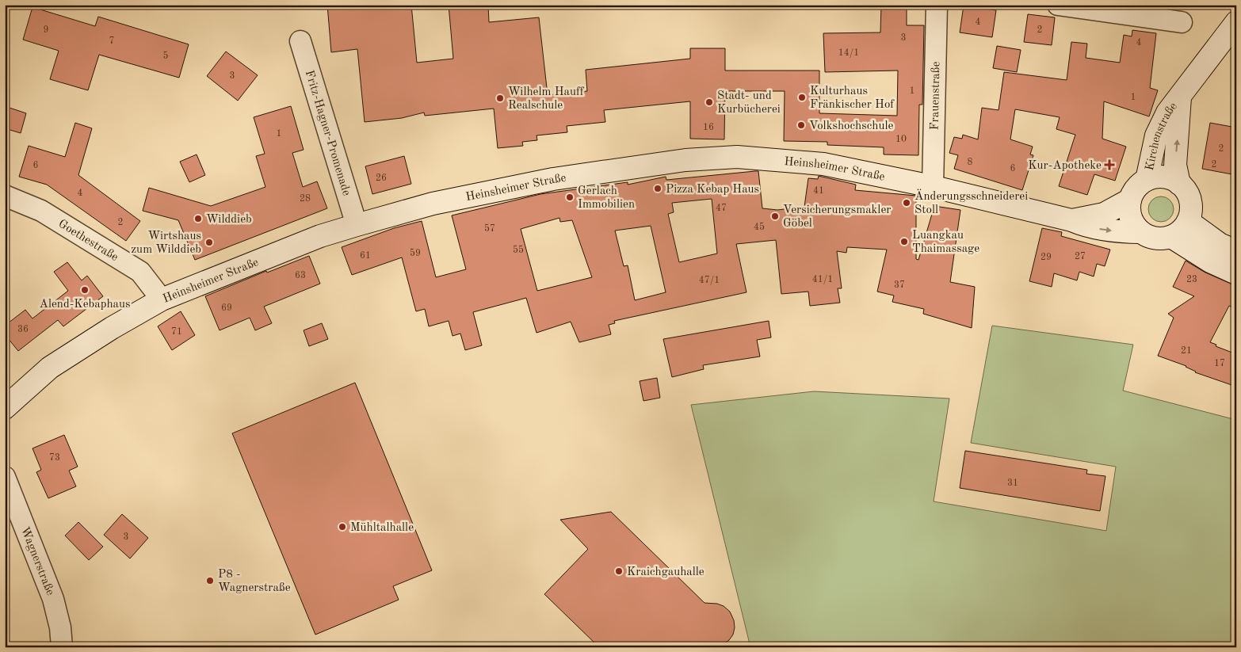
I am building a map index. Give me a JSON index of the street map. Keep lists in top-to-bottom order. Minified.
{"streets":{"street":["Frauenstraße","Fritz-Hagner-Promenade","Kirchenstraße","Heinsheimer Straße","Goethestraße","Wagnerstraße"]},"crossings":[["Frauenstraße","Heinsheimer Straße"],["Fritz-Hagner-Promenade","Heinsheimer Straße"],["Kirchenstraße","Heinsheimer Straße"],["Heinsheimer Straße","Goethestraße"]],"places":{"other":["Kulturhaus Fränkischer Hof","Wilhelm Hauff Realschule","Stadt- und Kurbücherei","Volkshochschule","Pizza Kebap Haus","Gerlach Immobilien","Änderungsschneiderei Stoll","Versicherungsmakler Göbel","Wilddieb","Luangkau Thaimassage","Wirtshaus zum Wilddieb","Alend-Kebaphaus","Mühltalhalle","Kraichgauhalle","P8 - Wagnerstraße"],"health":["Kur-Apotheke"]},"house_numbers":["4","9","2","3","7","4","14/1","5","3","1","1","16","1","10","2","8","2","6","6","26","41","4","28","47","2","45","57","55","59","61","27","29","63","41/1","23","47/1","37","69","36","71","21","17","73","31","3"]}
